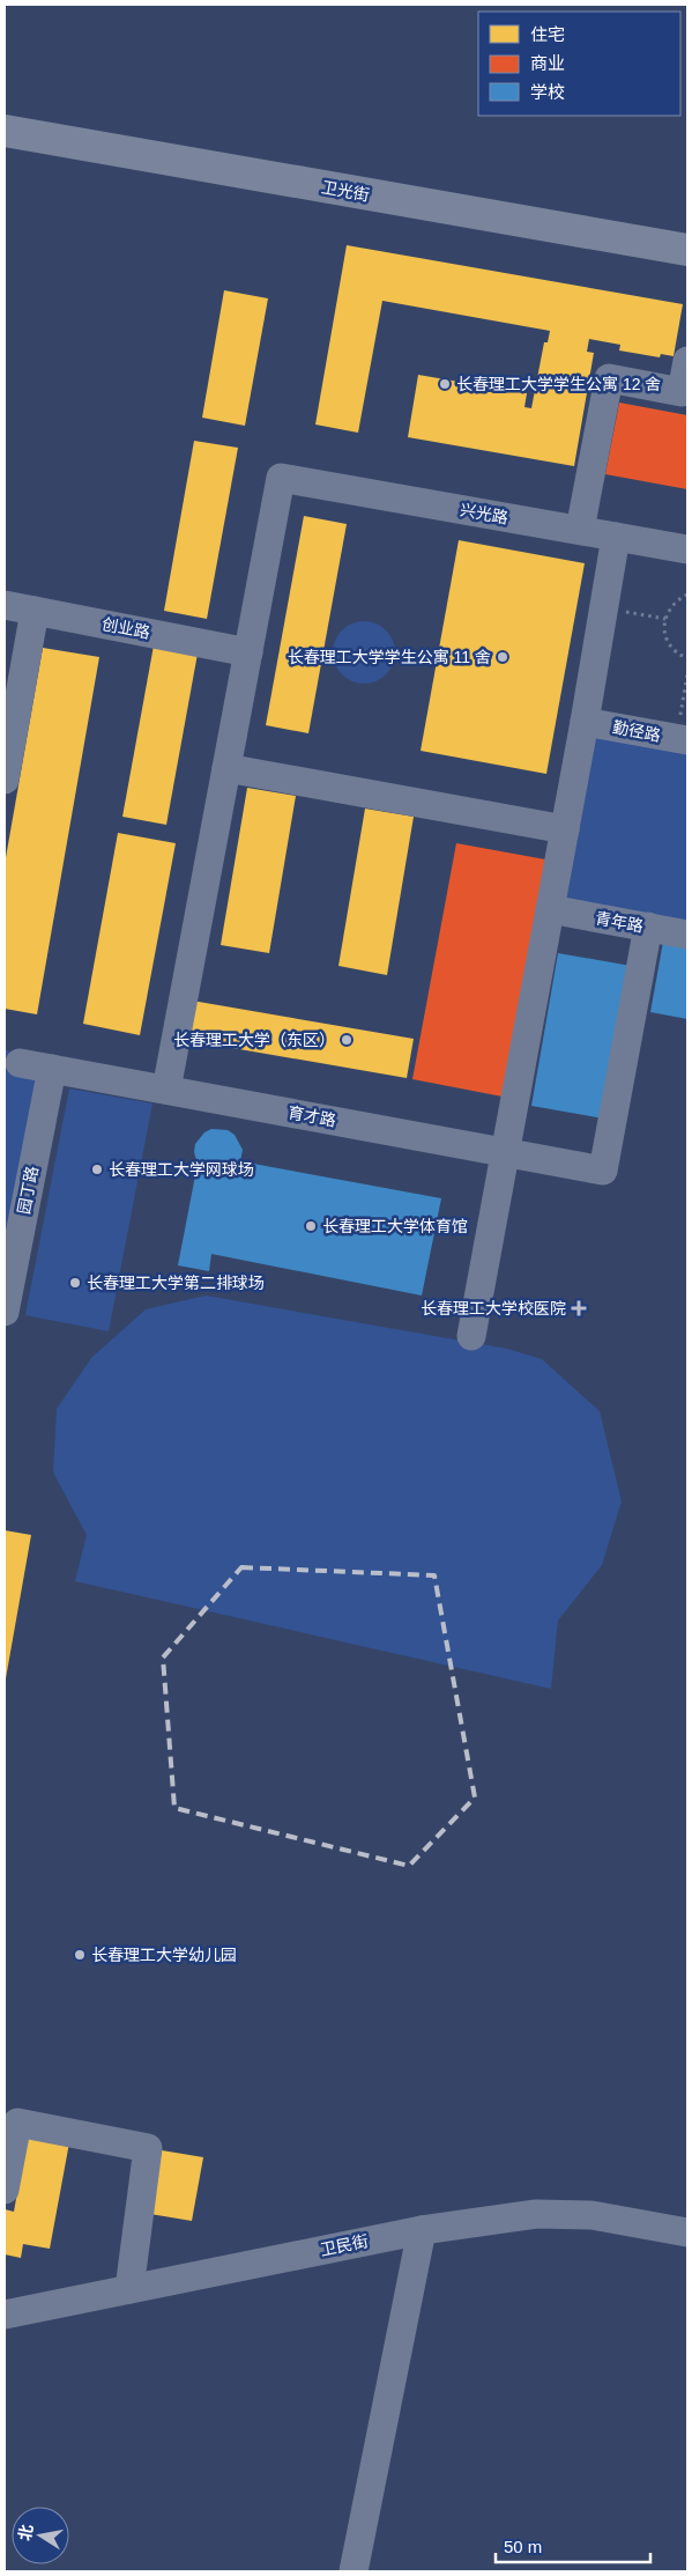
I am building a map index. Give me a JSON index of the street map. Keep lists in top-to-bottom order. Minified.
{"streets":{"main road":["卫光街"],"street":["兴光路","创业路","勤径路","青年路","育才路","园丁路","卫民街"]},"crossings":[["兴光路","创业路"],["青年路","育才路"],["育才路","园丁路"]],"places":{"other":["长春理工大学学生公寓 12 舍","长春理工大学学生公寓 11 舍","长春理工大学（东区）","长春理工大学网球场","长春理工大学体育馆","长春理工大学第二排球场","长春理工大学幼儿园"],"health":["长春理工大学校医院"]},"legend":["住宅","商业","学校"],"scale_bar":"50 m","north":"left"}
